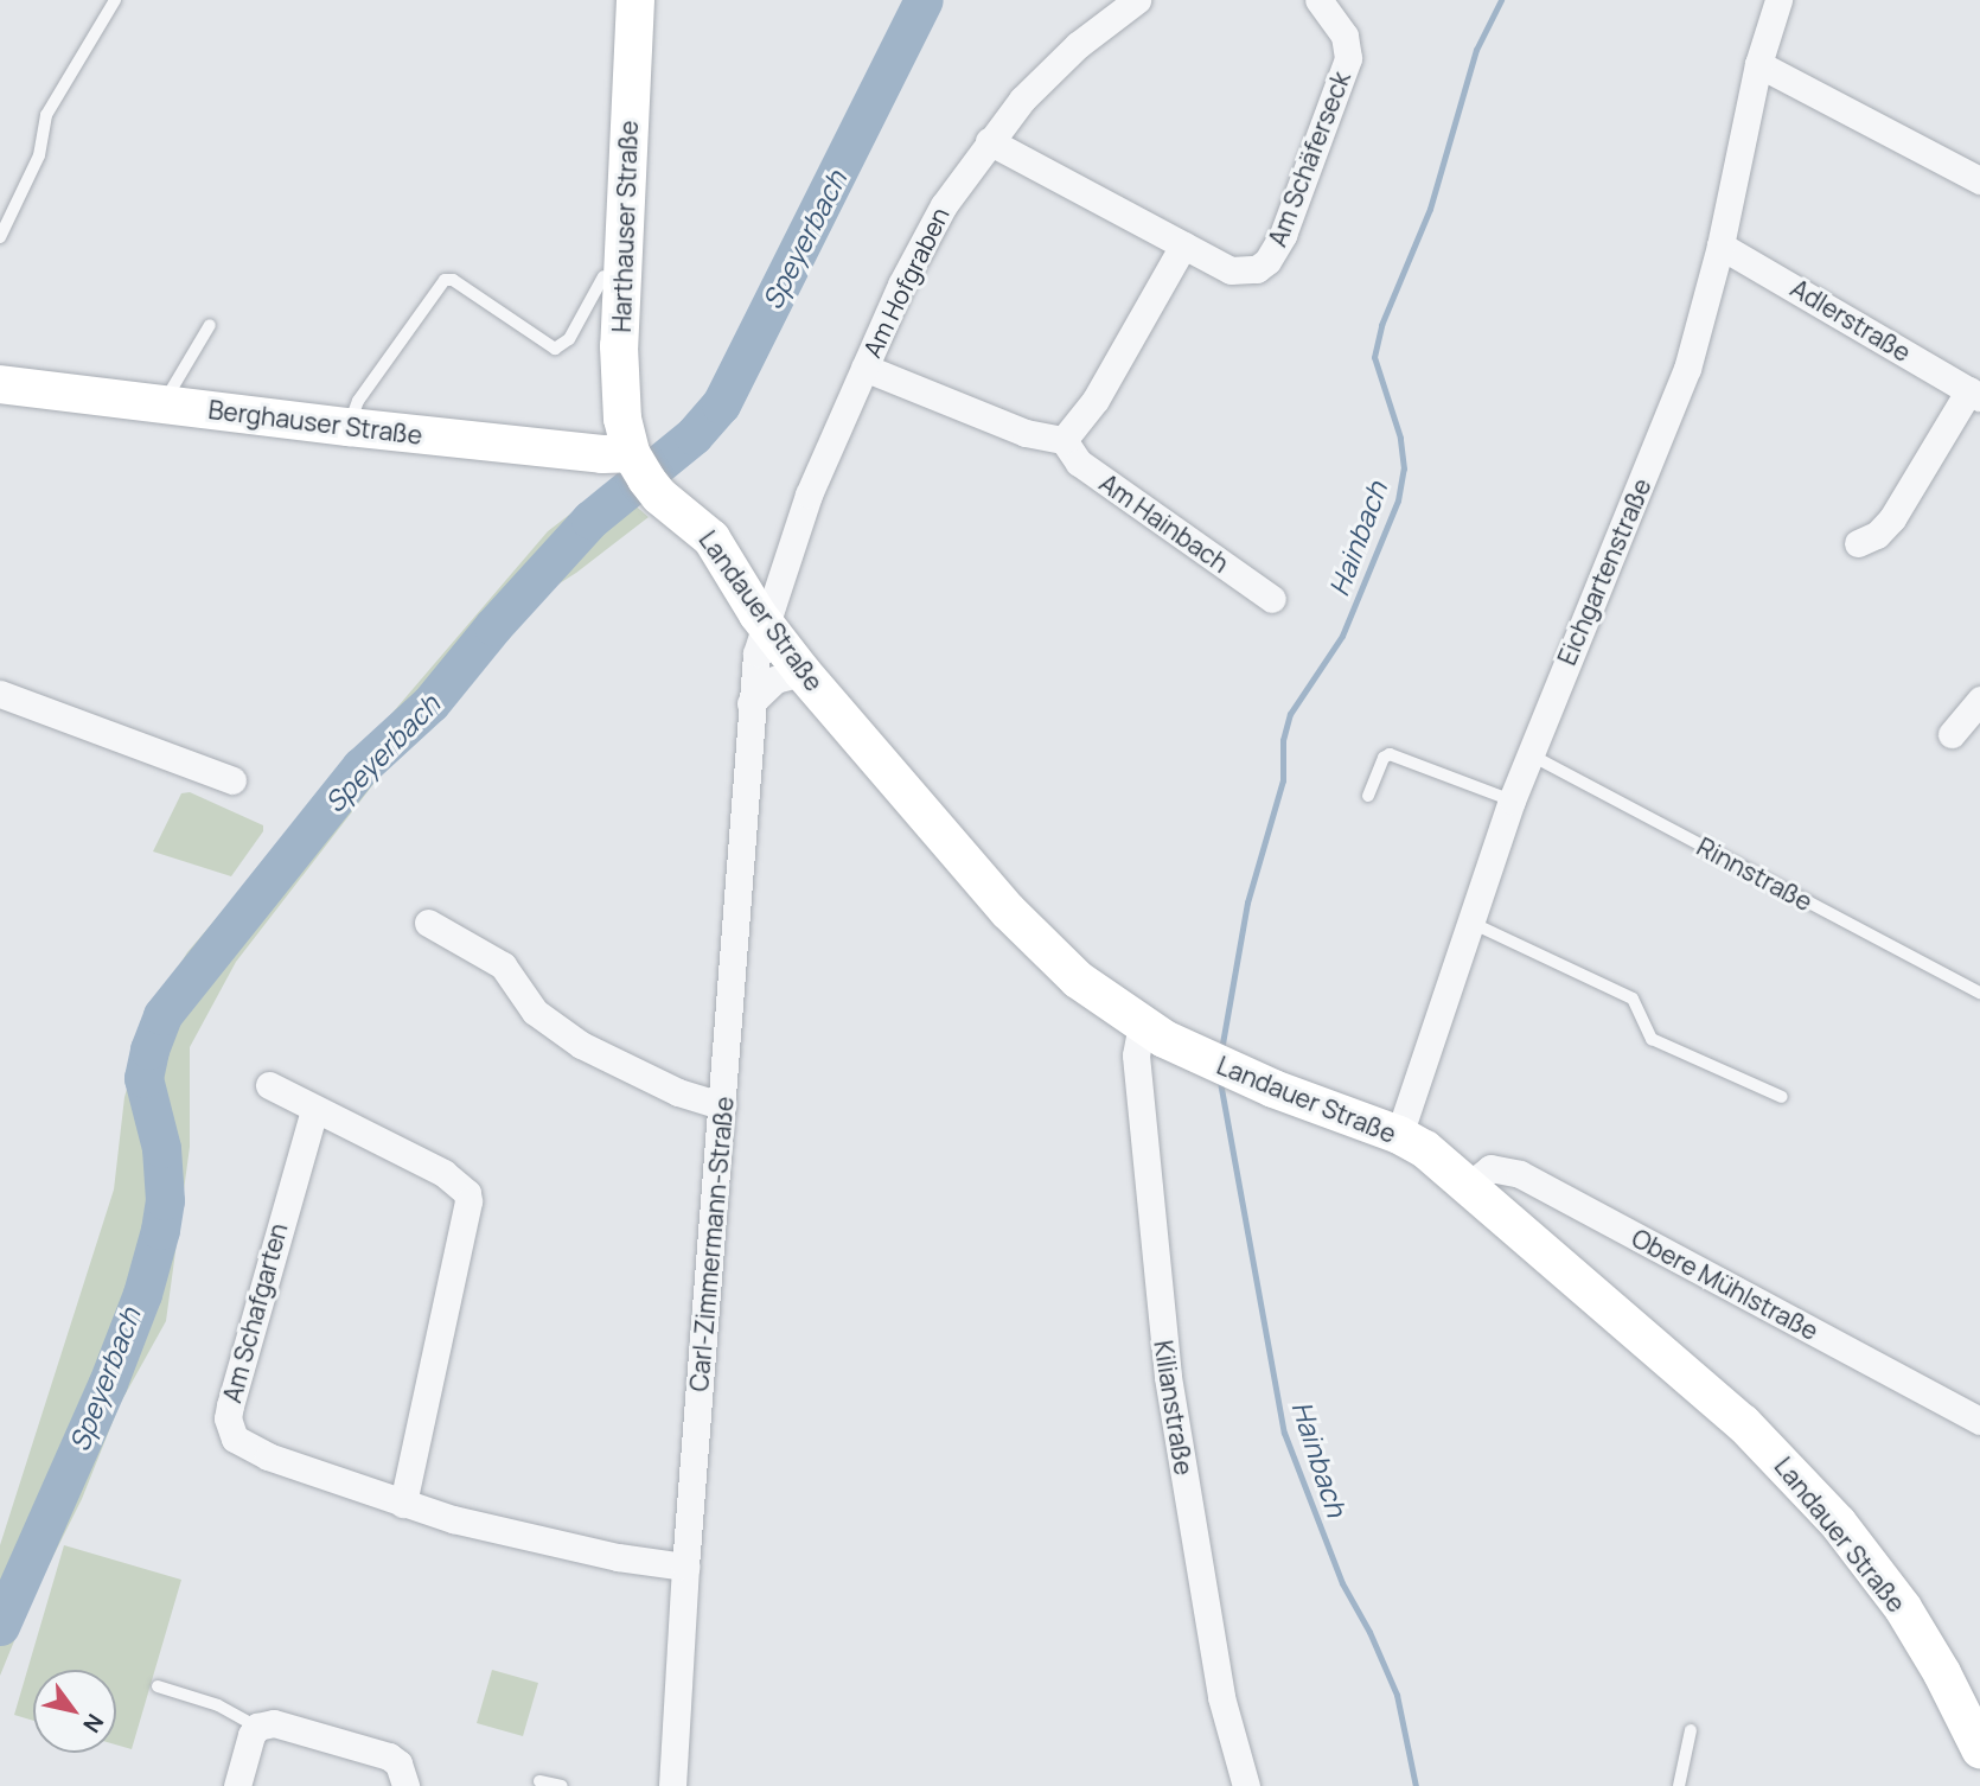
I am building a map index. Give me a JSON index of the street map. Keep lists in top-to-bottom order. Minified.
{"streets":{"main road":["Harthauser Straße","Berghauser Straße","Landauer Straße"],"street":["Am Schäferseck","Am Hofgraben","Adlerstraße","Am Hainbach","Eichgartenstraße","Carl-Zimmermann-Straße","Obere Mühlstraße","Am Schafgarten","Kilianstraße"],"lane":["Rinnstraße"]},"crossings":[["Am Schäferseck","Am Hofgraben"],["Harthauser Straße","Berghauser Straße"],["Harthauser Straße","Landauer Straße"],["Am Hofgraben","Landauer Straße"],["Am Hofgraben","Carl-Zimmermann-Straße"],["Adlerstraße","Eichgartenstraße"],["Berghauser Straße","Landauer Straße"],["Eichgartenstraße","Landauer Straße"],["Eichgartenstraße","Rinnstraße"],["Landauer Straße","Carl-Zimmermann-Straße"],["Landauer Straße","Obere Mühlstraße"],["Landauer Straße","Kilianstraße"],["Carl-Zimmermann-Straße","Am Schafgarten"]],"water":["Speyerbach","Hainbach"],"north":"bottom right"}
